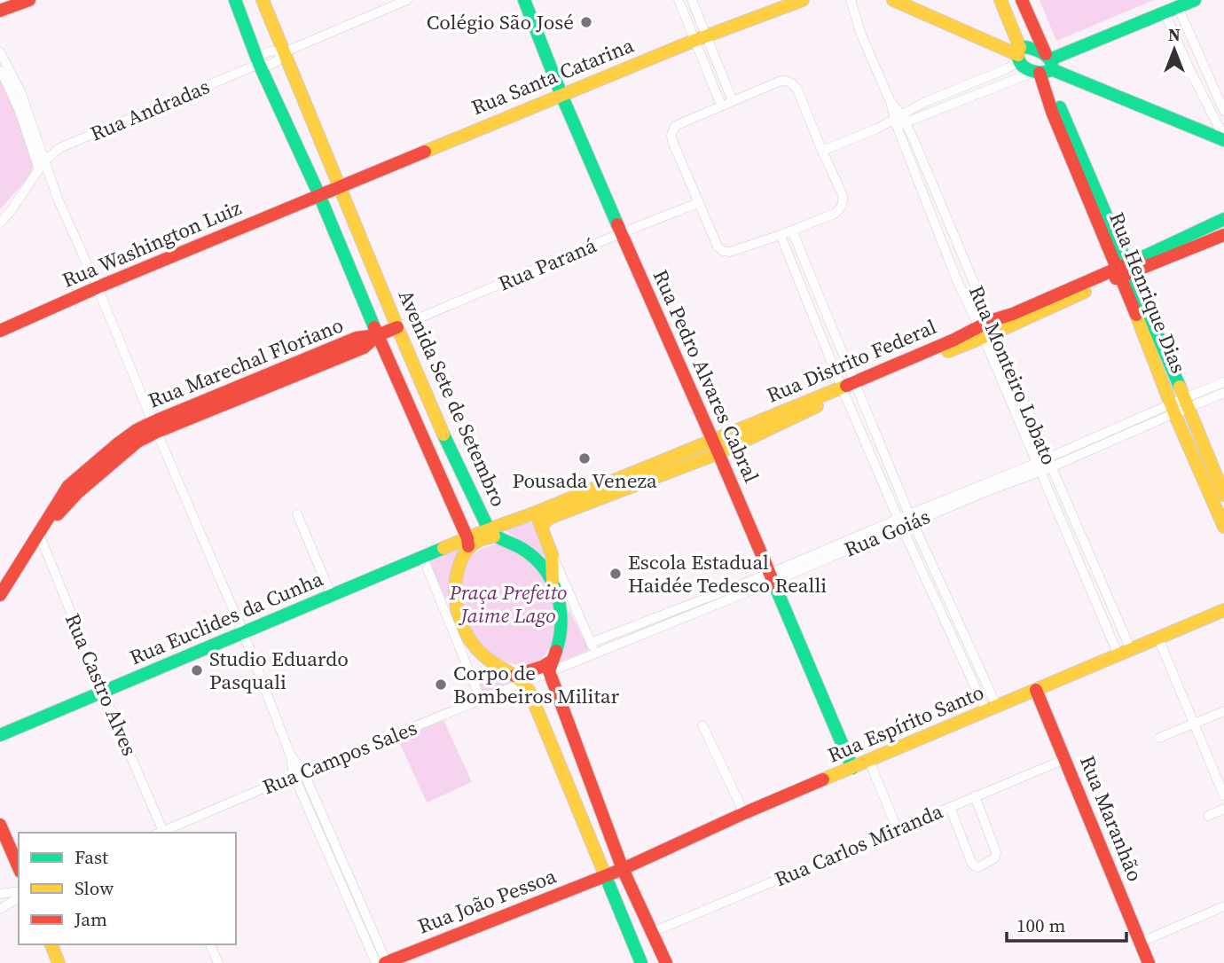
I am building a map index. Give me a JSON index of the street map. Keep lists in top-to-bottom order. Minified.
{"streets":{"street":["Rua Santa Catarina","Rua Andradas","Rua Washington Luiz","Rua Paraná","Rua Henrique Dias","Rua Distrito Federal","Rua Marechal Floriano","Rua Monteiro Lobato","Rua Pedro Alvares Cabral","Avenida Sete de Setembro","Rua Goiás","Rua Euclides da Cunha","Rua Castro Alves","Rua Espírito Santo","Rua Campos Sales","Rua Maranhão","Rua Carlos Miranda","Rua João Pessoa"]},"crossings":[["Rua Santa Catarina","Rua Washington Luiz"],["Rua Santa Catarina","Rua Pedro Alvares Cabral"],["Rua Santa Catarina","Avenida Sete de Setembro"],["Rua Andradas","Avenida Sete de Setembro"],["Rua Washington Luiz","Avenida Sete de Setembro"],["Rua Paraná","Rua Marechal Floriano"],["Rua Paraná","Rua Pedro Alvares Cabral"],["Rua Paraná","Avenida Sete de Setembro"],["Rua Henrique Dias","Rua Distrito Federal"],["Rua Henrique Dias","Rua Goiás"],["Rua Distrito Federal","Rua Monteiro Lobato"],["Rua Distrito Federal","Rua Pedro Alvares Cabral"],["Rua Distrito Federal","Avenida Sete de Setembro"],["Rua Distrito Federal","Rua Goiás"],["Rua Distrito Federal","Rua Euclides da Cunha"],["Rua Distrito Federal","Rua Campos Sales"],["Rua Marechal Floriano","Avenida Sete de Setembro"],["Rua Marechal Floriano","Rua Castro Alves"],["Rua Monteiro Lobato","Rua Goiás"],["Rua Monteiro Lobato","Rua Espírito Santo"],["Rua Pedro Alvares Cabral","Rua Goiás"],["Rua Pedro Alvares Cabral","Rua Espírito Santo"],["Avenida Sete de Setembro","Rua Goiás"],["Avenida Sete de Setembro","Rua Euclides da Cunha"],["Avenida Sete de Setembro","Rua Campos Sales"],["Rua Goiás","Rua Euclides da Cunha"],["Rua Goiás","Rua Campos Sales"],["Rua Euclides da Cunha","Rua Castro Alves"],["Rua Euclides da Cunha","Rua Campos Sales"],["Rua Castro Alves","Rua Campos Sales"],["Rua Espírito Santo","Rua Maranhão"],["Rua Espírito Santo","Rua João Pessoa"],["Rua Maranhão","Rua Carlos Miranda"]],"parks":["Praça Prefeito Jaime Lago"],"places":["Colégio São José","Pousada Veneza","Escola Estadual Haidée Tedesco Realli","Studio Eduardo Pasquali","Corpo de Bombeiros Militar"],"legend":["Fast","Slow","Jam"],"scale_bar":"100 m","north":"top"}
